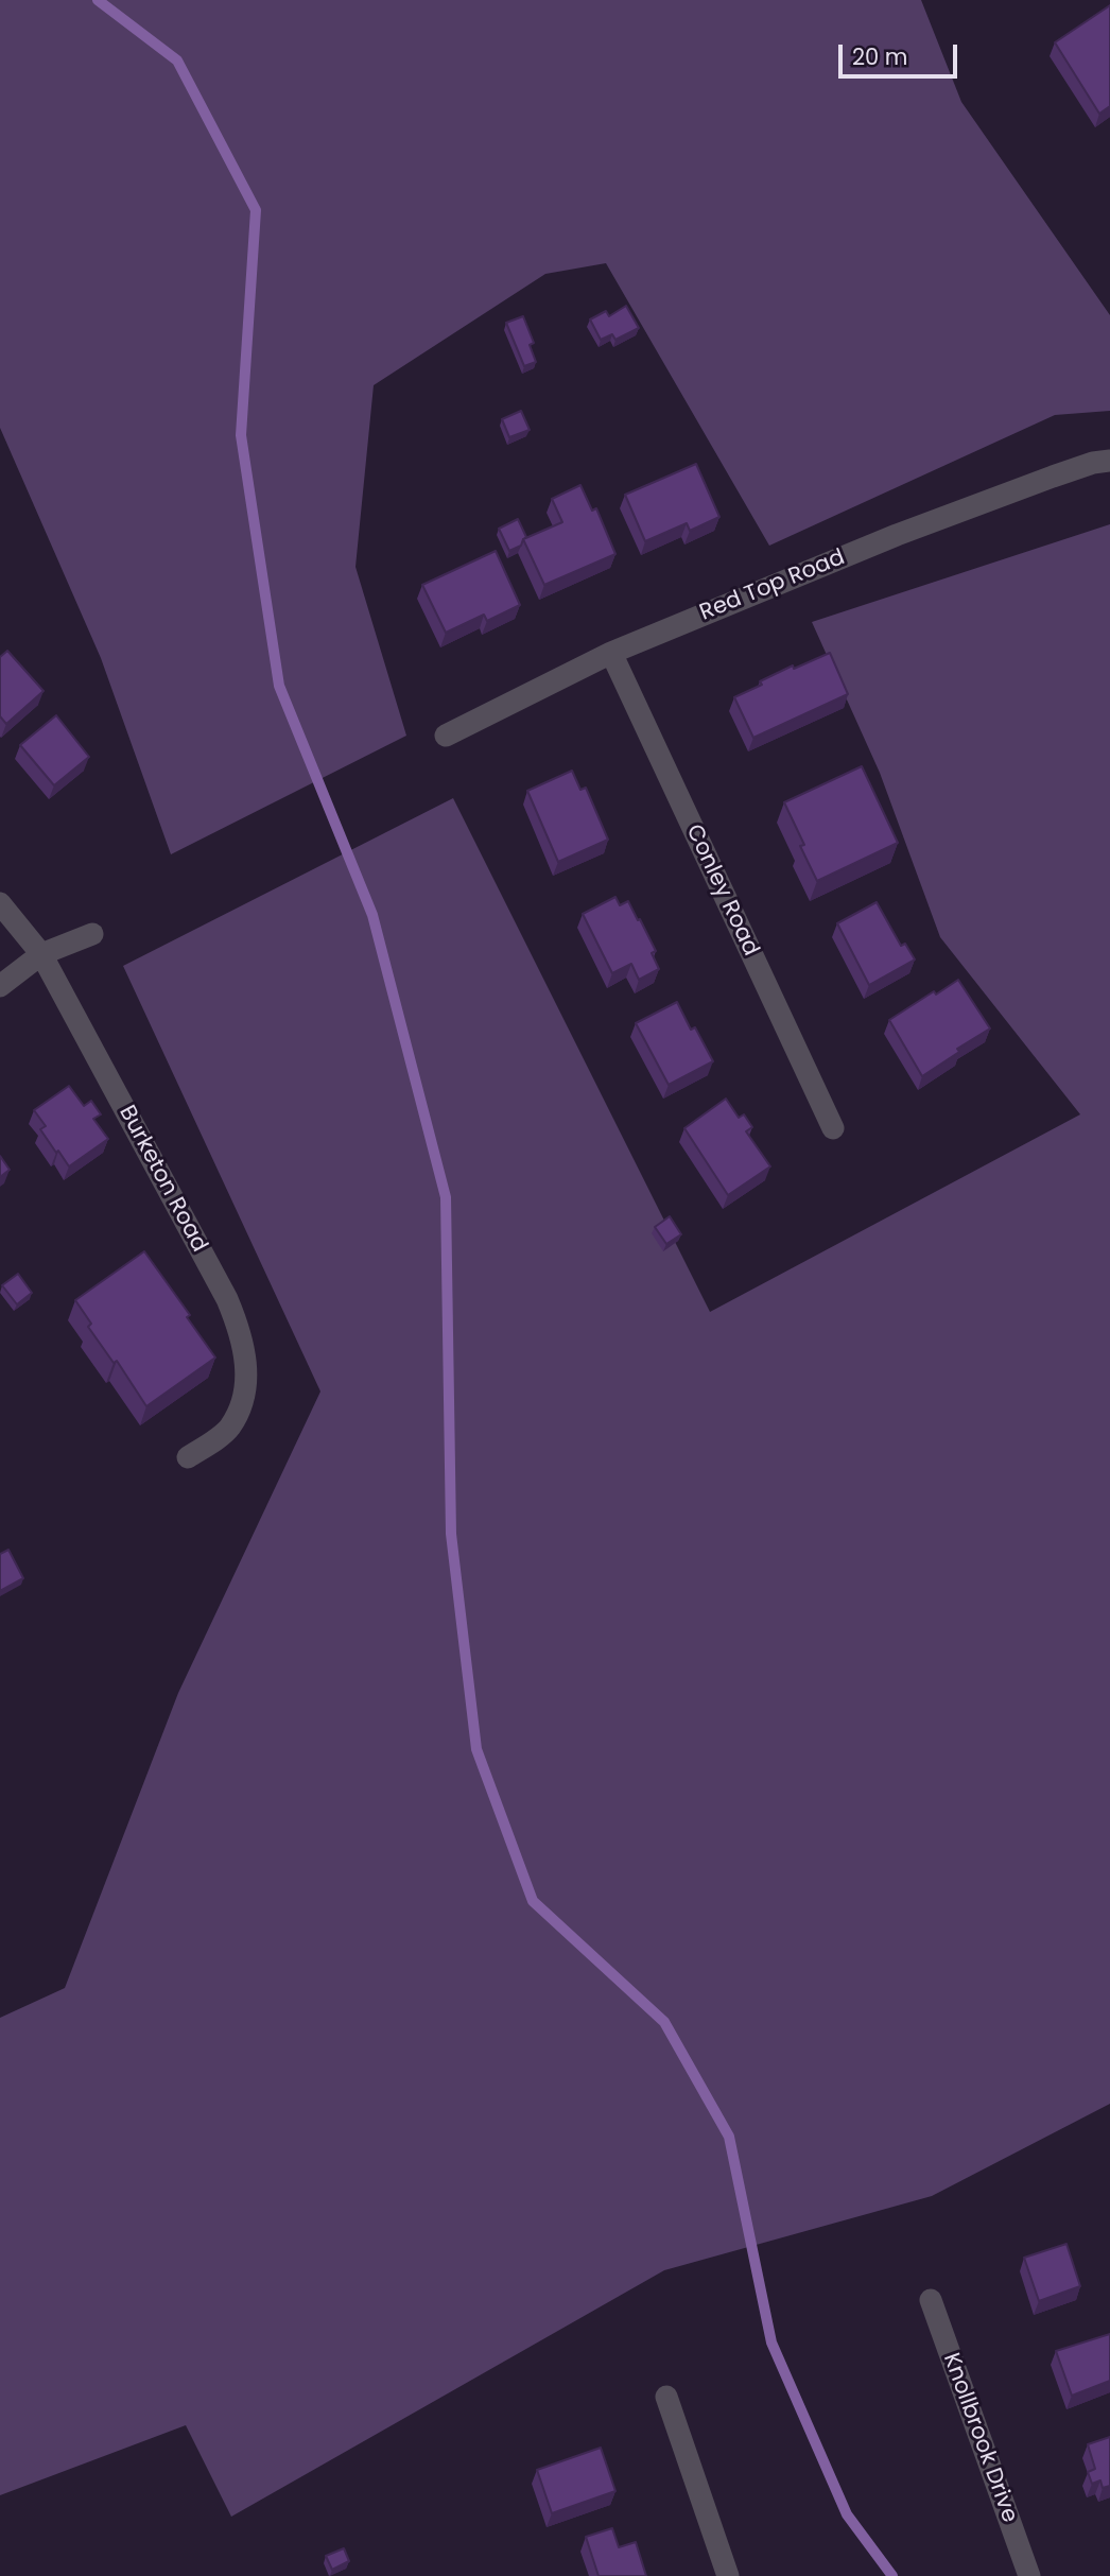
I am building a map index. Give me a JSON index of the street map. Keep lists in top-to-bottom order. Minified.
{"streets":{"street":["Red Top Road","Conley Road","Burketon Road","Knollbrook Drive"]},"crossings":[["Red Top Road","Conley Road"]],"scale_bar":"20 m"}
